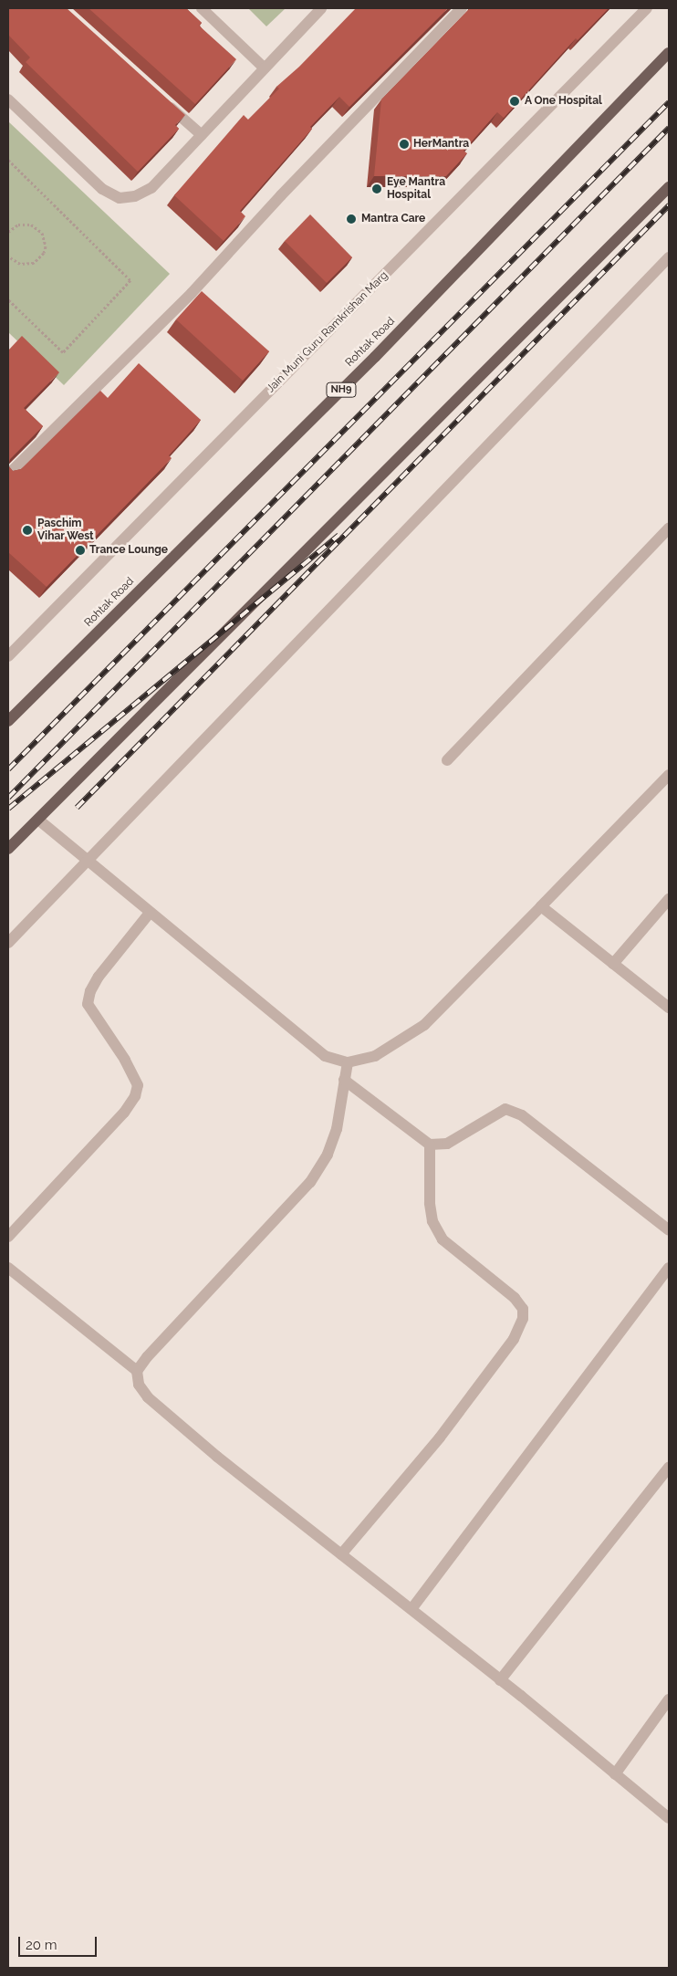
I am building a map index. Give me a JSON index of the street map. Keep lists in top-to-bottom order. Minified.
{"streets":{"main road":["Rohtak Road","NH9"],"street":["Jain Muni Guru Ramkrishan Marg"]},"places":["A One Hospital","HerMantra","Eye Mantra Hospital","Mantra Care","Paschim Vihar West","Trance Lounge"],"scale_bar":"20 m"}
